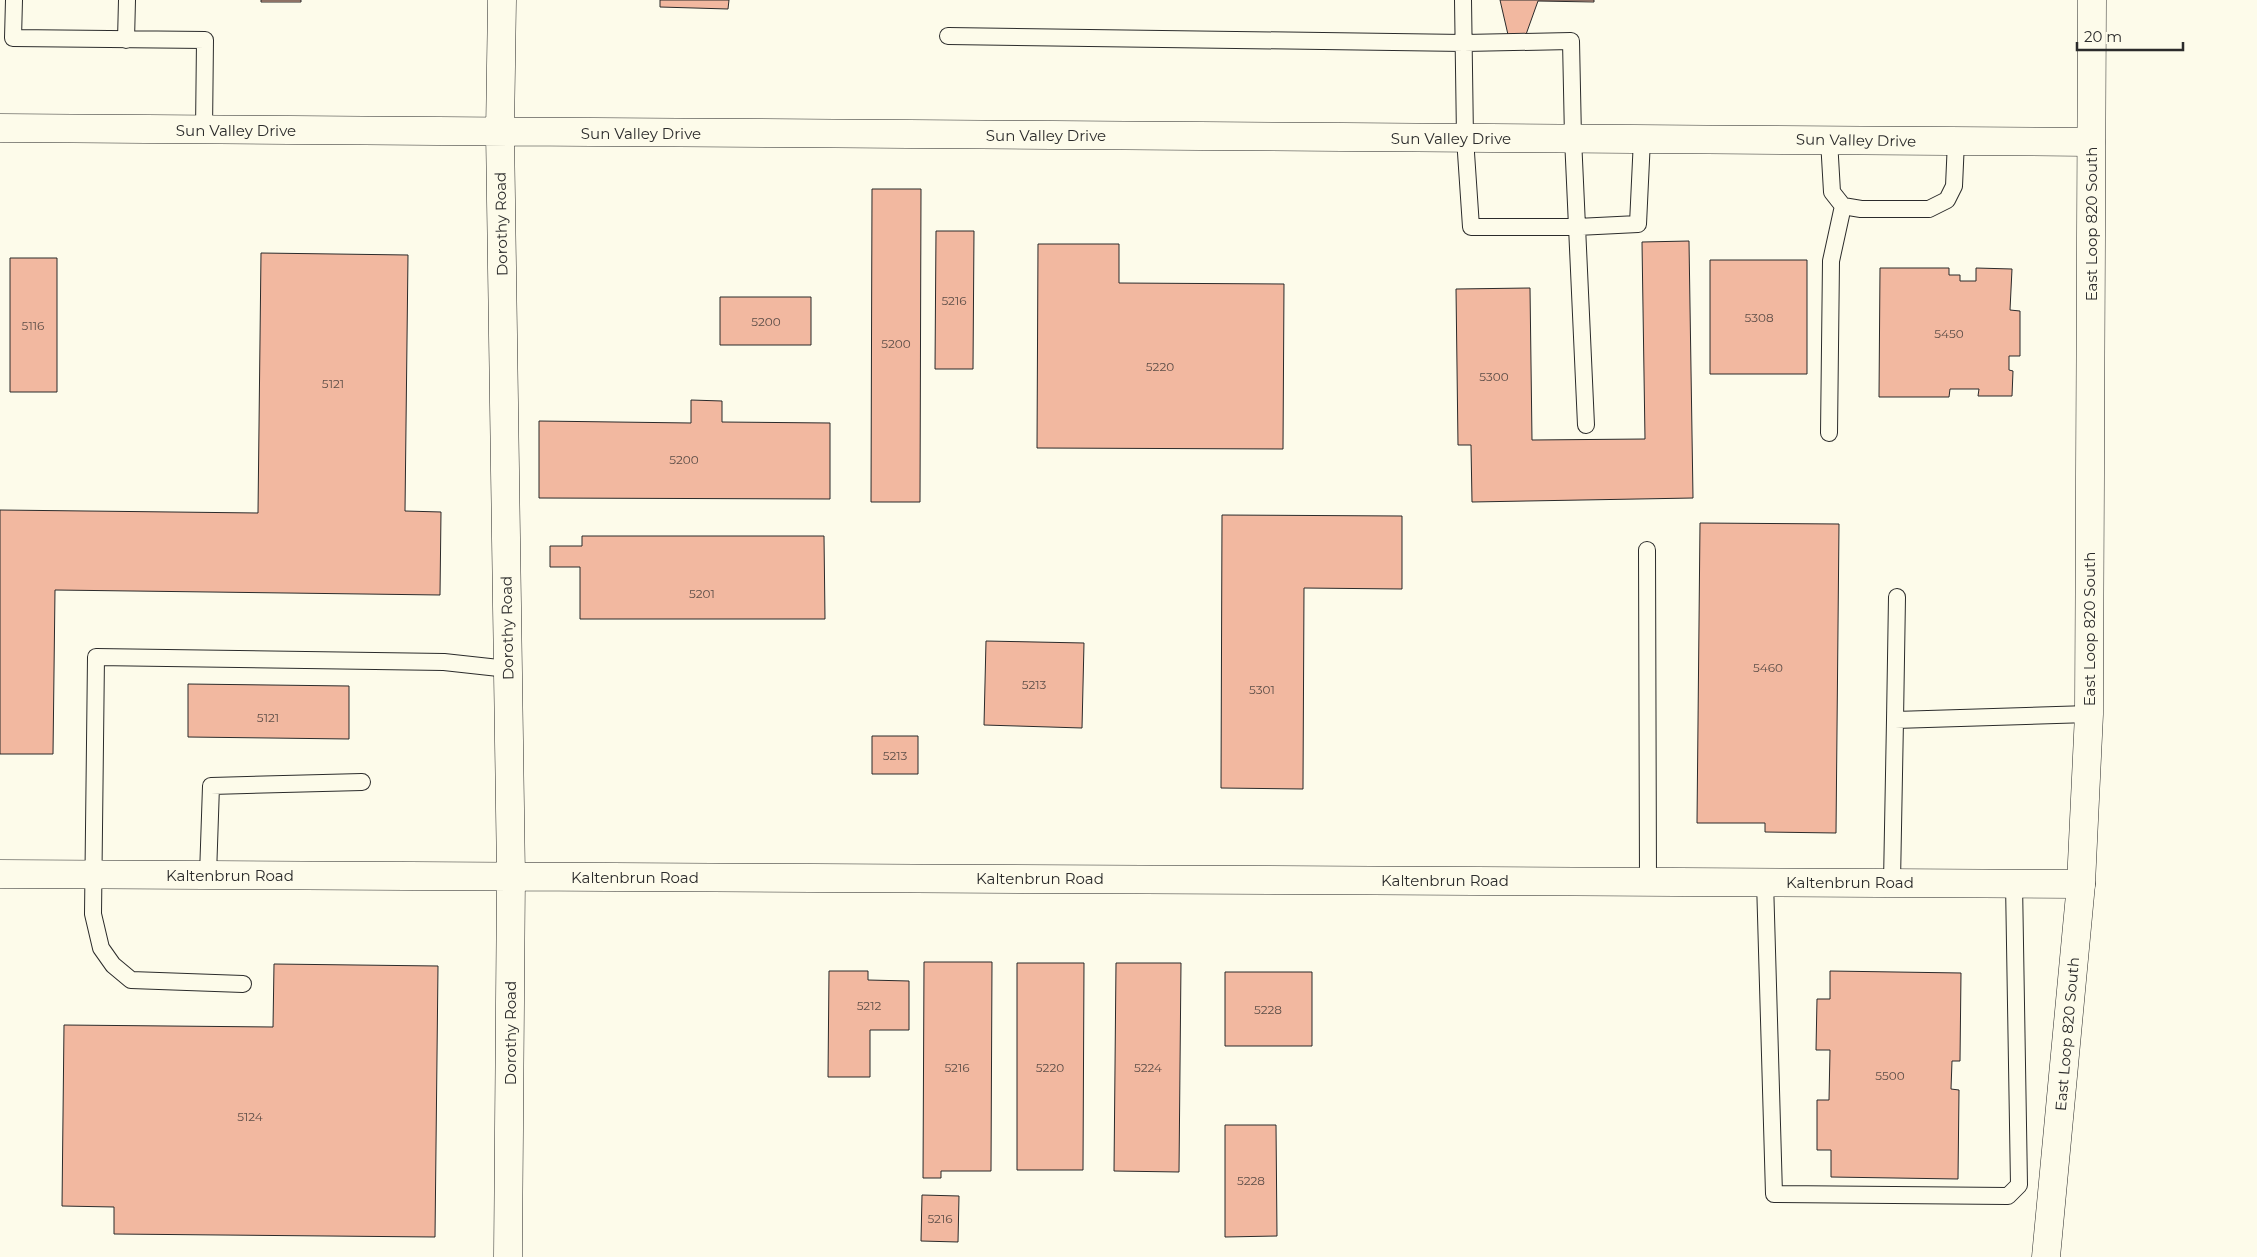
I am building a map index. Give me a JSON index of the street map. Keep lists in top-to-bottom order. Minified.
{"streets":{"street":["Sun Valley Drive","Dorothy Road","East Loop 820 South","Kaltenbrun Road"]},"crossings":[["Sun Valley Drive","Dorothy Road"],["Sun Valley Drive","East Loop 820 South"],["Dorothy Road","Kaltenbrun Road"],["East Loop 820 South","Kaltenbrun Road"]],"house_numbers":["5216","5308","5200","5116","5450","5200","5220","5300","5121","5200","5201","5460","5213","5301","5121","5213","5212","5228","5216","5220","5224","5500","5124","5228","5216"],"scale_bar":"20 m"}
